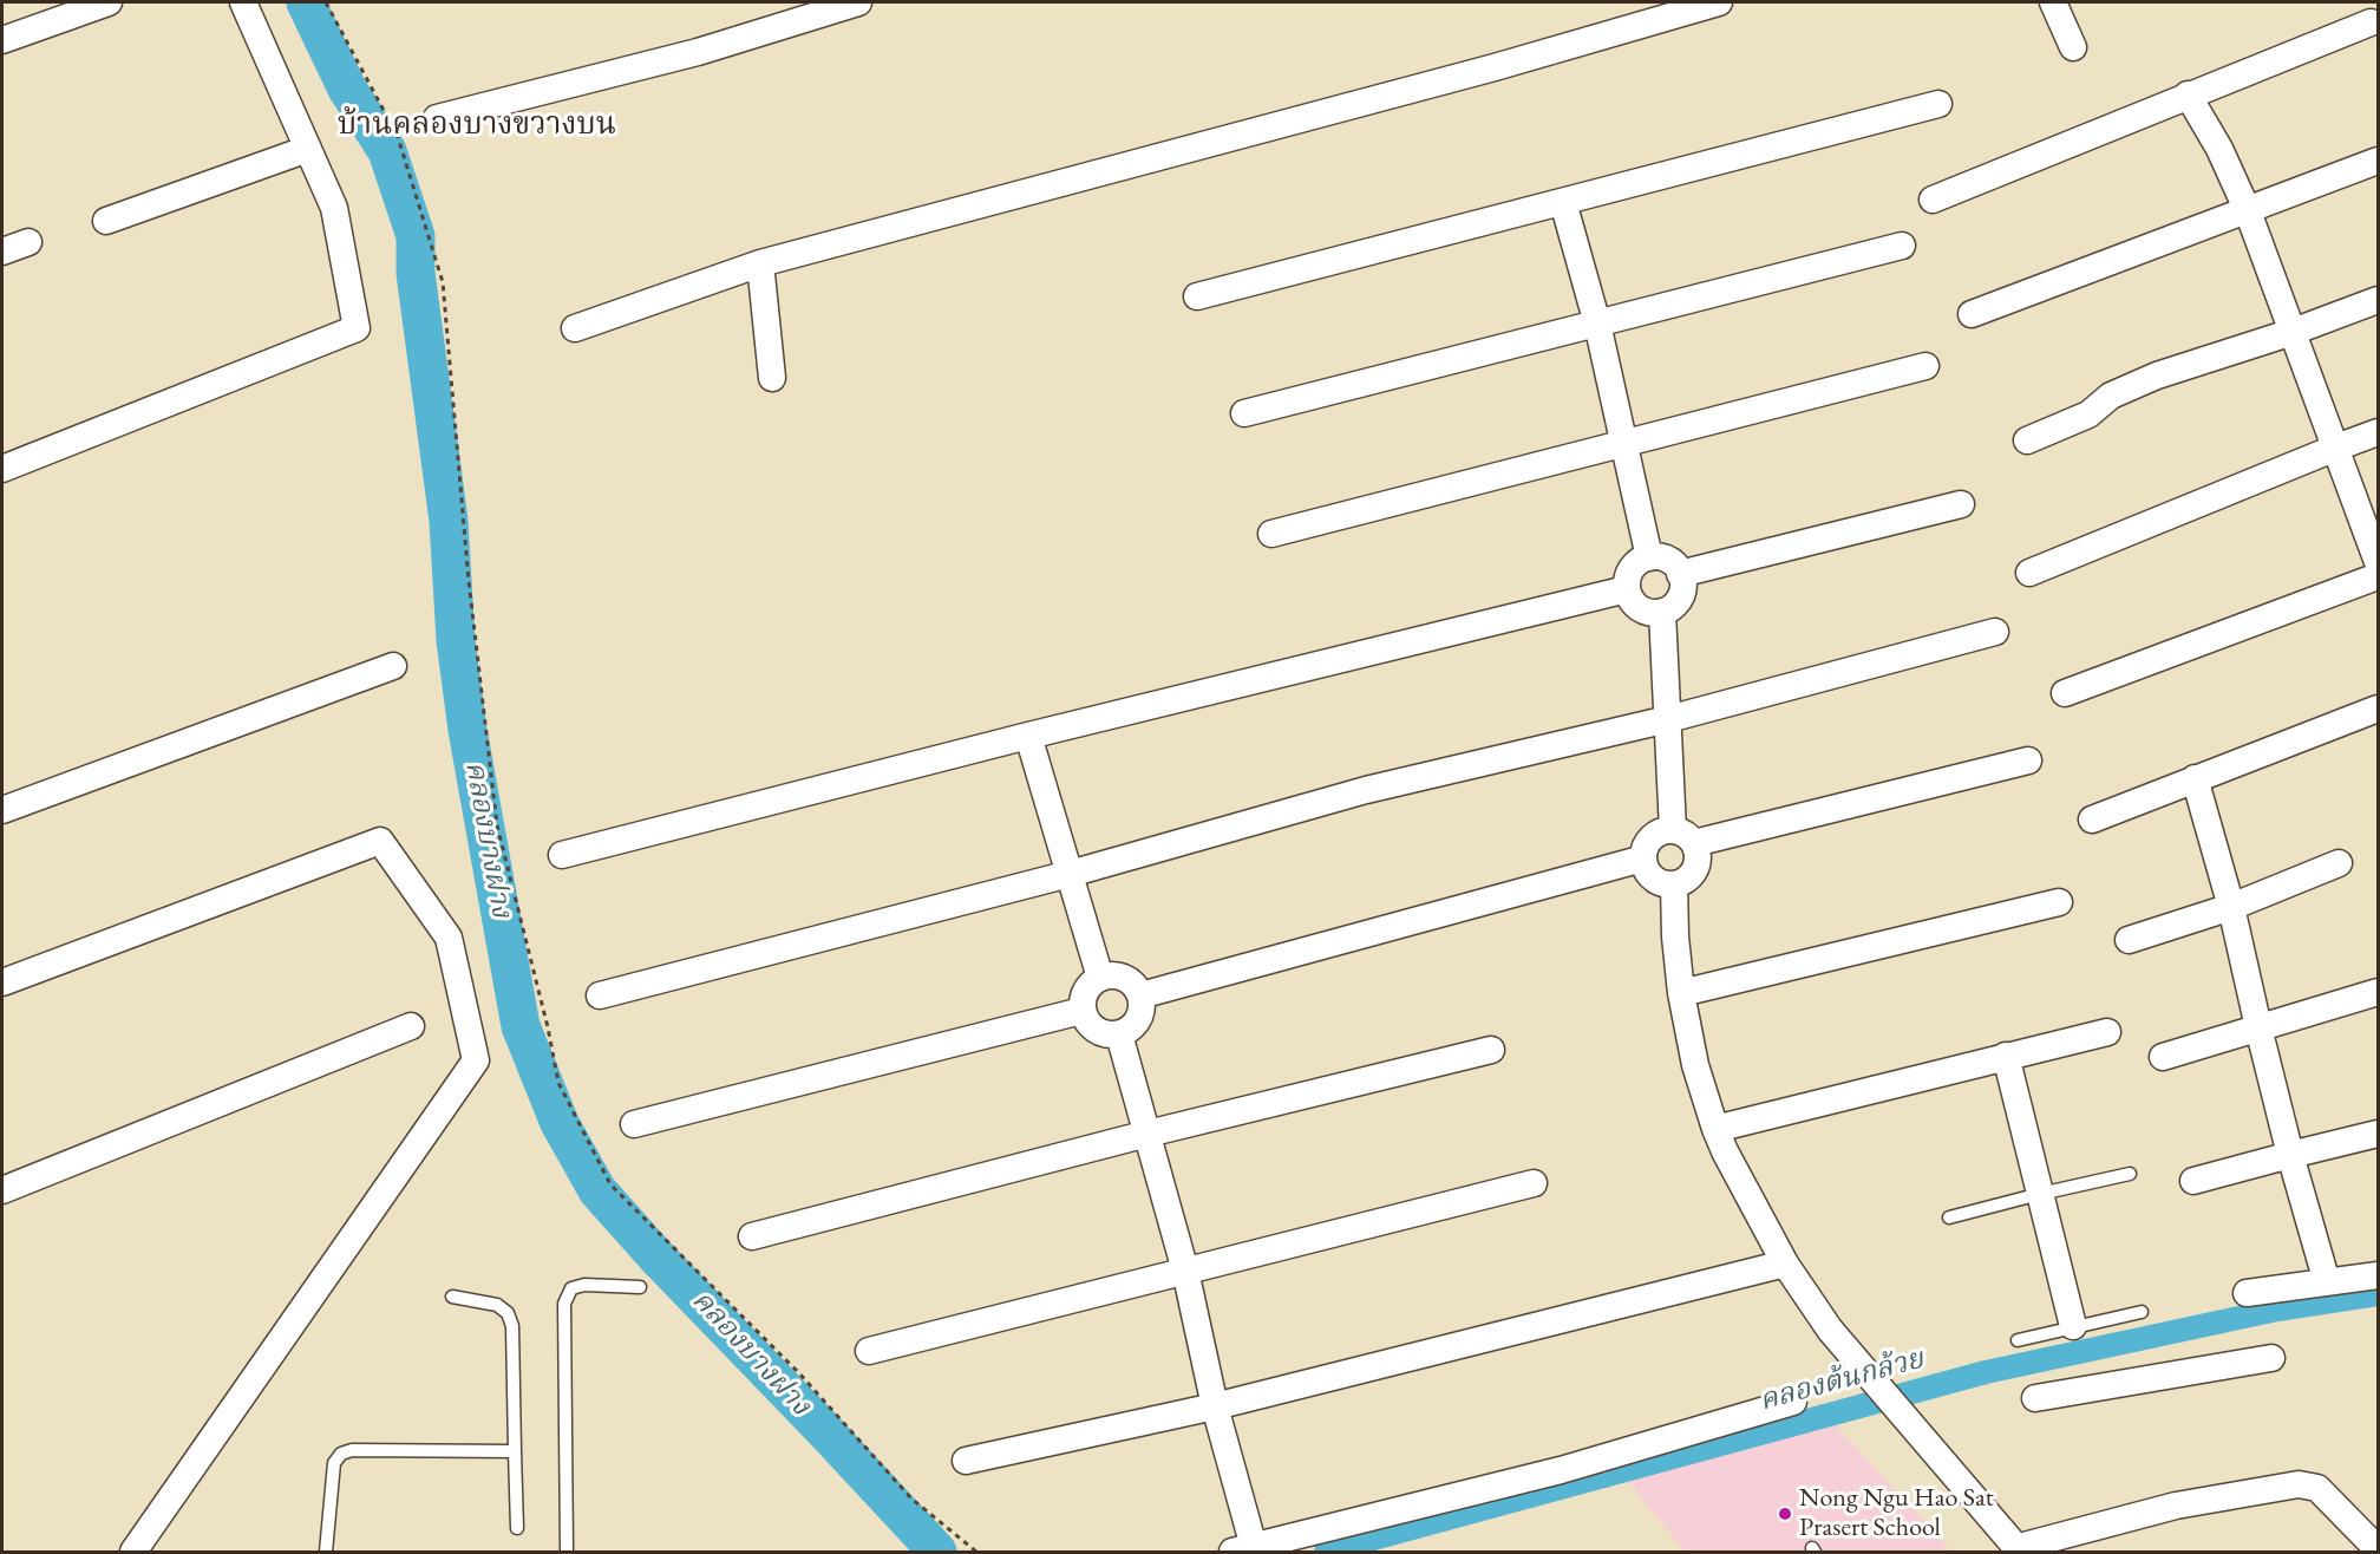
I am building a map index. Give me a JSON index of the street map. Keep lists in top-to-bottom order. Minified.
{"districts":["บ้านคลองบางขวางบน"],"water":["คลองบางฝาง","คลองต้นกล้วย"],"places":["Nong Ngu Hao Sat Prasert School"]}
